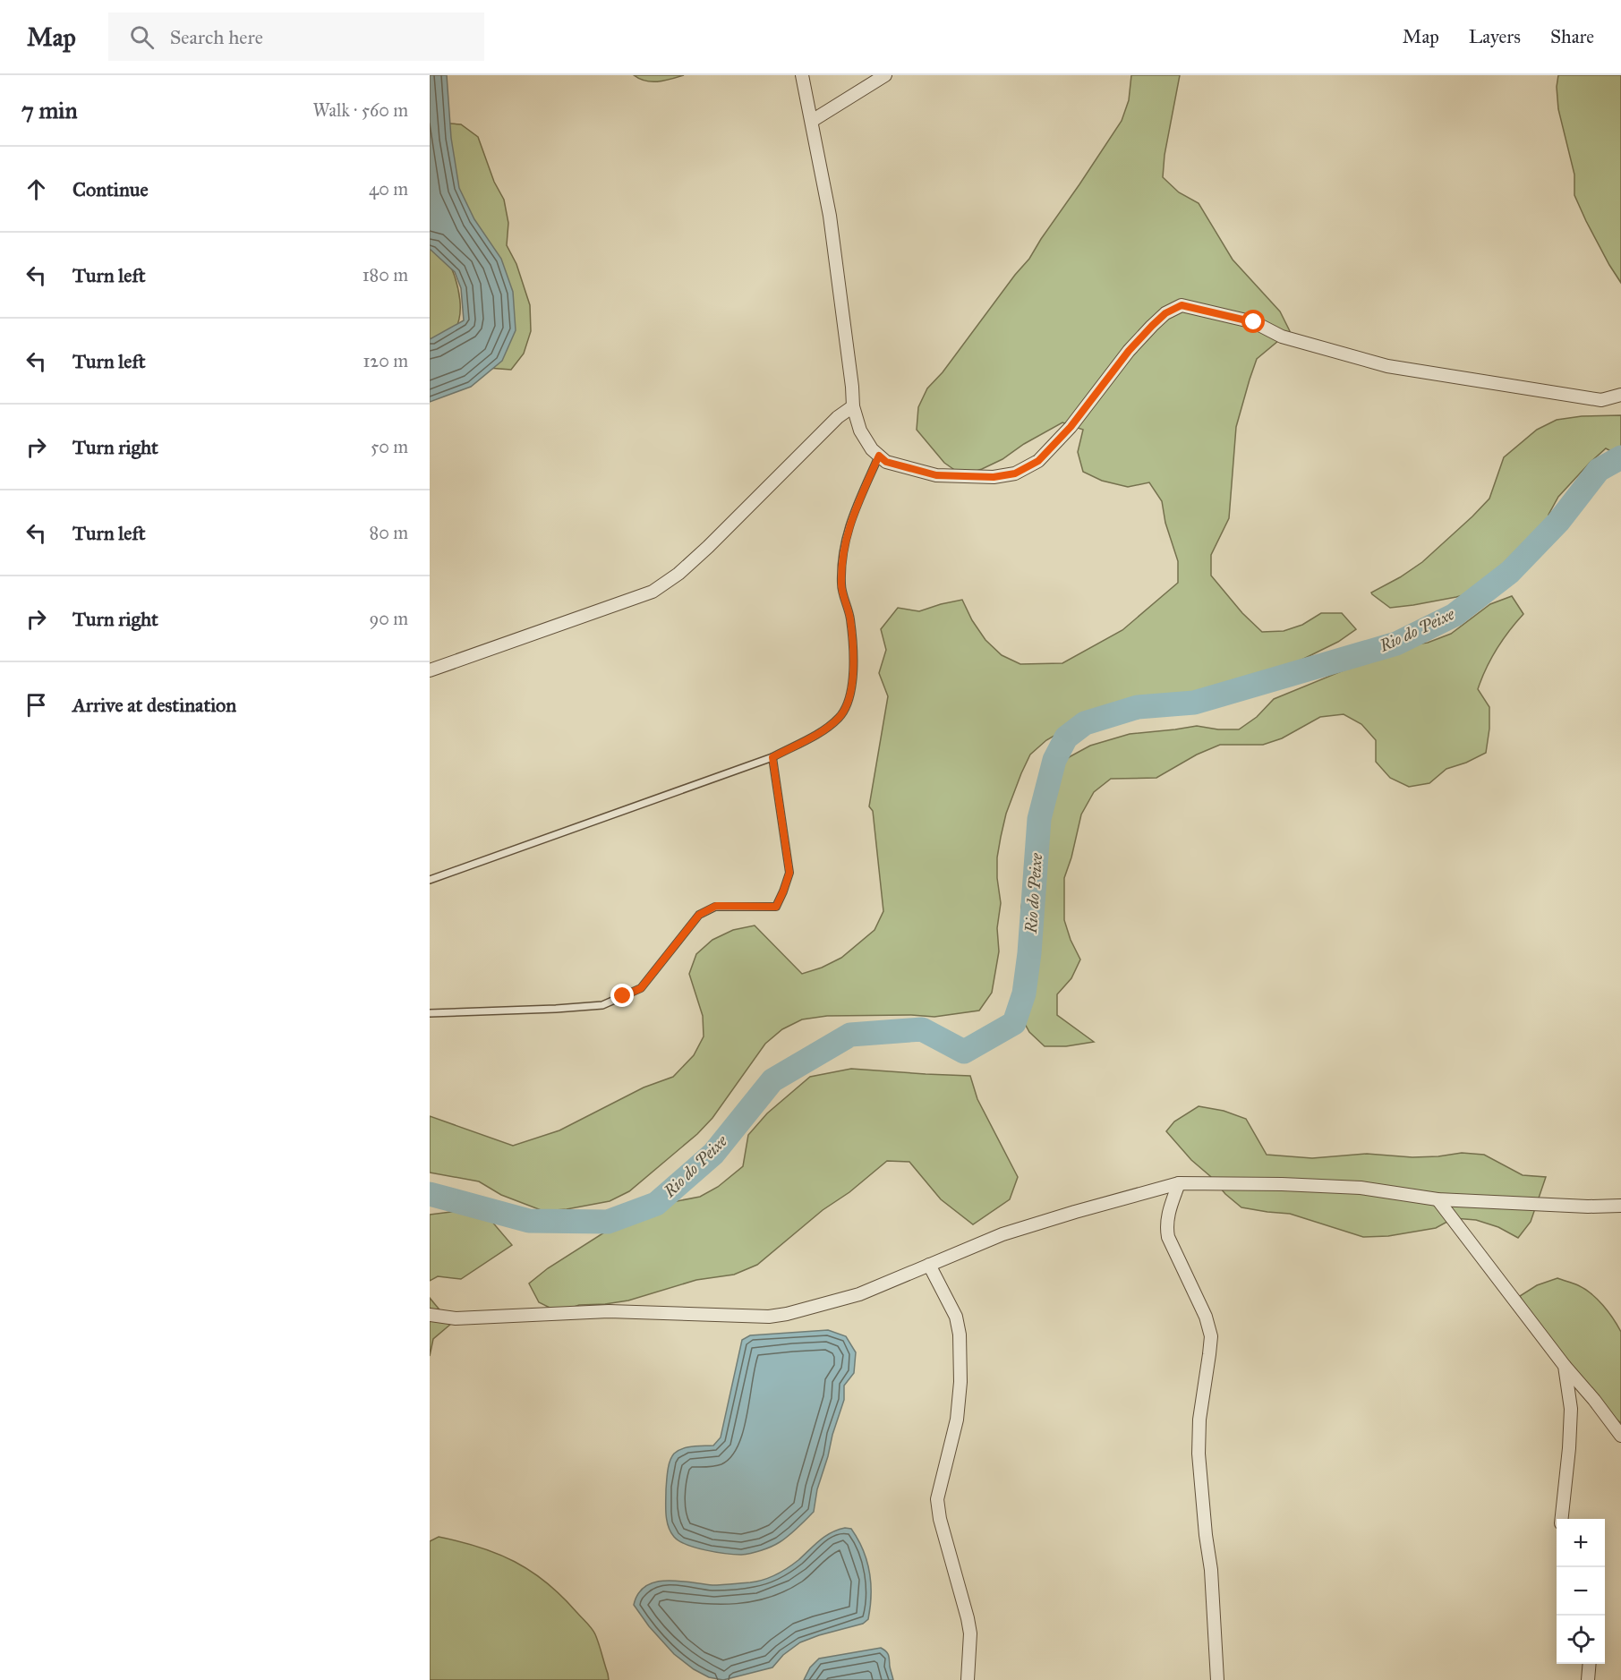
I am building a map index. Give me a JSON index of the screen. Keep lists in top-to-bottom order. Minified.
{"water":["Rio do Peixe"],"page":{"header":"Map","search":"Search here","nav":["Map","Layers","Share"],"heading":["7 min","Walk · 560 m"],"list":[["Continue","40 m"],["Turn left","180 m"],["Turn left","120 m"],["Turn right","50 m"],["Turn left","80 m"],["Turn right","90 m"],"Arrive at destination"],"map_buttons":["+","−"]}}
